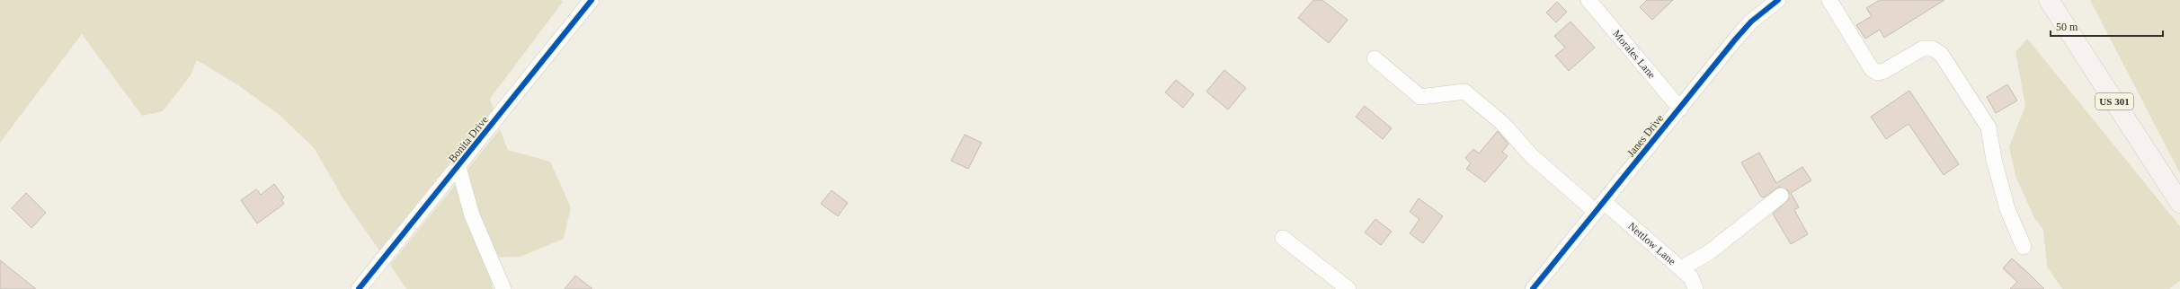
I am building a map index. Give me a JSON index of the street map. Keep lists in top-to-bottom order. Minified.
{"streets":{"main road":["US 301"],"street":["Morales Lane","Janes Drive","Bonita Drive","Nettlow Lane"]},"crossings":[["Morales Lane","Janes Drive"],["Janes Drive","Nettlow Lane"]],"scale_bar":"50 m"}
